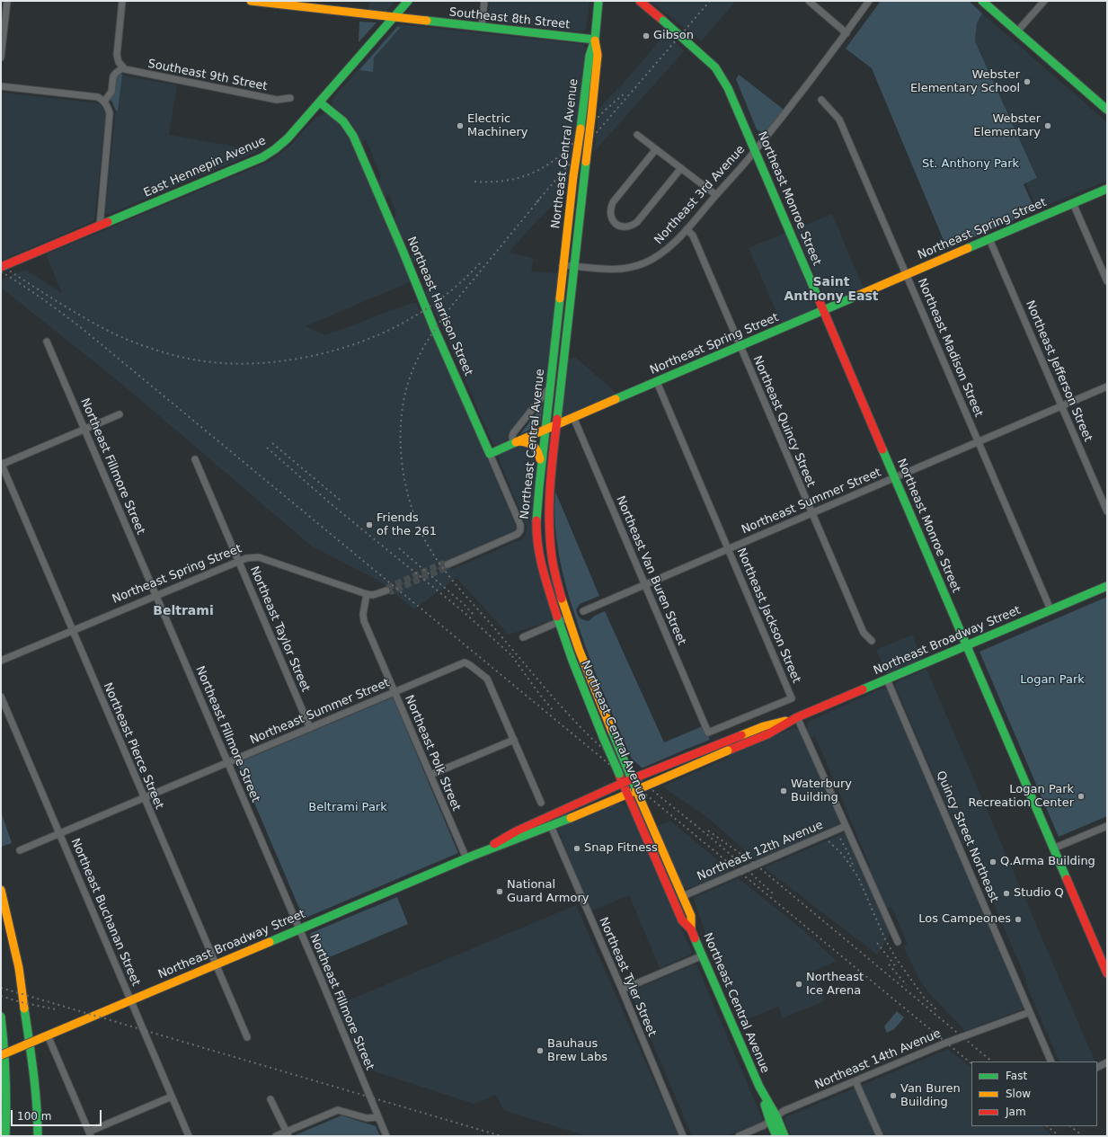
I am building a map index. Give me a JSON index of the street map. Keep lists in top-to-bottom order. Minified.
{"streets":{"main road":["Southeast 8th Street","Northeast Central Avenue","East Hennepin Avenue","Northeast Monroe Street","Northeast Spring Street","Northeast Harrison Street","Northeast Broadway Street"],"street":["Southeast 9th Street","Northeast 3rd Avenue","Northeast Madison Street","Northeast Jefferson Street","Northeast Quincy Street","Northeast Fillmore Street","Northeast Summer Street","Northeast Van Buren Street","Northeast Jackson Street","Northeast Taylor Street","Northeast Pierce Street","Northeast Polk Street","Quincy Street Northeast","Northeast 12th Avenue","Northeast Buchanan Street","Northeast Tyler Street","Northeast 14th Avenue"]},"crossings":[["Southeast 8th Street","Northeast Central Avenue"],["Southeast 8th Street","East Hennepin Avenue"],["Northeast Central Avenue","Northeast 3rd Avenue"],["Northeast Central Avenue","Northeast Spring Street"],["Northeast Central Avenue","Northeast Broadway Street"],["Northeast Central Avenue","Northeast 12th Avenue"],["Northeast Central Avenue","Northeast 14th Avenue"],["East Hennepin Avenue","Northeast Harrison Street"],["Northeast 3rd Avenue","Northeast Monroe Street"],["Northeast 3rd Avenue","Northeast Quincy Street"],["Northeast Monroe Street","Northeast Spring Street"],["Northeast Monroe Street","Northeast Summer Street"],["Northeast Monroe Street","Northeast Broadway Street"],["Northeast Spring Street","Northeast Harrison Street"],["Northeast Spring Street","Northeast Madison Street"],["Northeast Spring Street","Northeast Jefferson Street"],["Northeast Spring Street","Northeast Quincy Street"],["Northeast Spring Street","Northeast Fillmore Street"],["Northeast Spring Street","Northeast Van Buren Street"],["Northeast Spring Street","Northeast Jackson Street"],["Northeast Spring Street","Northeast Taylor Street"],["Northeast Spring Street","Northeast Pierce Street"],["Northeast Spring Street","Northeast Polk Street"],["Northeast Madison Street","Northeast Summer Street"],["Northeast Madison Street","Northeast Broadway Street"],["Northeast Jefferson Street","Northeast Summer Street"],["Northeast Quincy Street","Northeast Summer Street"],["Northeast Fillmore Street","Northeast Summer Street"],["Northeast Fillmore Street","Northeast Broadway Street"],["Northeast Summer Street","Northeast Van Buren Street"],["Northeast Summer Street","Northeast Jackson Street"],["Northeast Summer Street","Northeast Taylor Street"],["Northeast Summer Street","Northeast Pierce Street"],["Northeast Summer Street","Northeast Polk Street"],["Northeast Summer Street","Northeast Buchanan Street"],["Northeast Van Buren Street","Northeast Jackson Street"],["Northeast Broadway Street","Northeast Pierce Street"],["Northeast Broadway Street","Northeast Polk Street"],["Northeast Broadway Street","Quincy Street Northeast"],["Northeast Broadway Street","Northeast Buchanan Street"],["Northeast Broadway Street","Northeast Tyler Street"],["Quincy Street Northeast","Northeast 14th Avenue"]],"districts":["Saint Anthony East","Beltrami"],"parks":["St. Anthony Park","Logan Park","Beltrami Park"],"places":["Gibson","Webster Elementary School","Electric Machinery","Webster Elementary","Friends of the 261","Waterbury Building","Logan Park Recreation Center","Snap Fitness","Q.Arma Building","National Guard Armory","Studio Q","Los Campeones","Northeast Ice Arena","Bauhaus Brew Labs","Van Buren Building"],"legend":["Fast","Slow","Jam"],"scale_bar":"100 m"}
